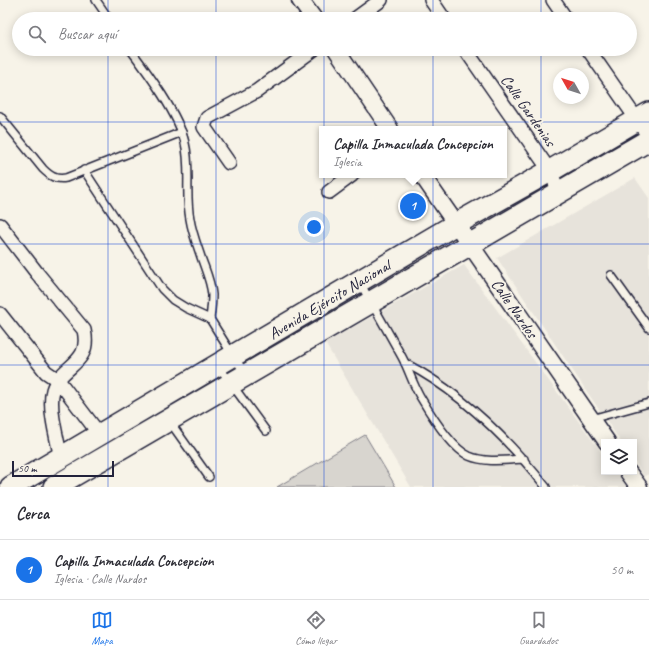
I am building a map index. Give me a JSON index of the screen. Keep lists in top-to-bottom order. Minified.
{"streets":{"main road":["Avenida Ejército Nacional"],"street":["Calle Gardenias","Calle Nardos"]},"crossings":[["Calle Gardenias","Avenida Ejército Nacional"],["Avenida Ejército Nacional","Calle Nardos"]],"scale_bar":"50 m","north":"top left","page":{"search":"Buscar aquí","popup":["Capilla Inmaculada Concepcion","Iglesia"],"pins":"1","scale":"50 m","heading":"Cerca","list":[{"mark":"1","name":"Capilla Inmaculada Concepcion","note":"Iglesia · Calle Nardos","value":"50 m"}],"nav":["Mapa","Cómo llegar","Guardados"]}}
